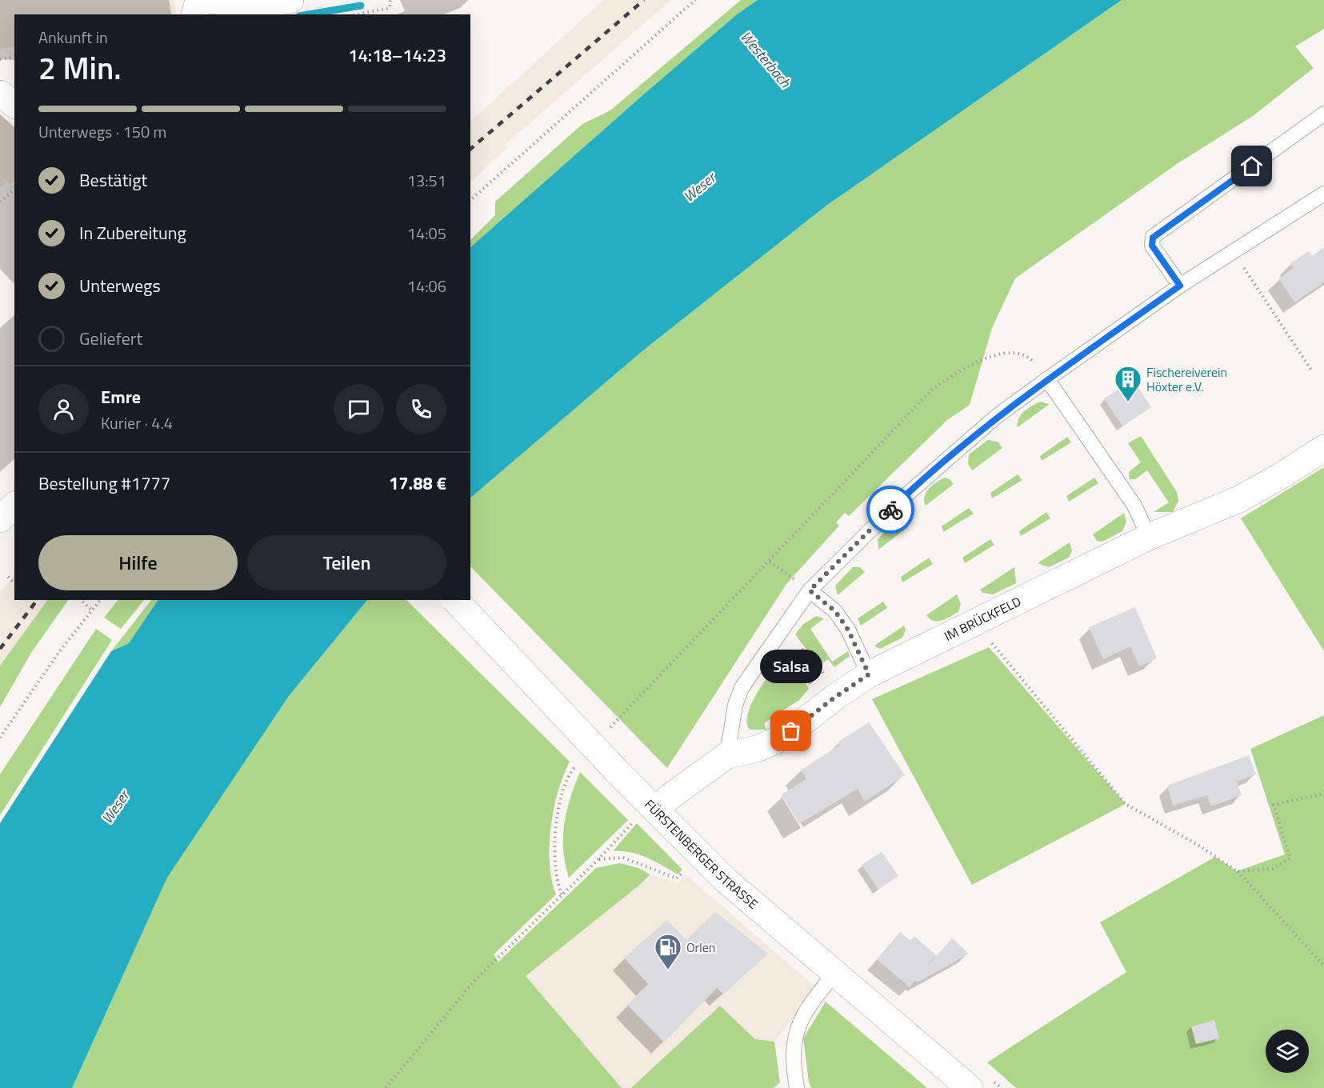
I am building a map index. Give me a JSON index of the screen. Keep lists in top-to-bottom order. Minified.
{"streets":{"street":["IM BRÜCKFELD","FÜRSTENBERGER STRASSE"]},"crossings":[["IM BRÜCKFELD","FÜRSTENBERGER STRASSE"]],"water":["Westerbach","Weser"],"places":{"building":["Fischereiverein Höxter e.V."],"other":["Salsa"],"fuel station":["Orlen"]},"page":{"heading":["2 Min.","Ankunft in","14:18–14:23"],"panel":["Emre","Kurier · 4.4","Bestellung #1777","17.88 €"],"bar":"Unterwegs · 150 m","list":[["Bestätigt","13:51"],["In Zubereitung","14:05"],["Unterwegs","14:06"],"Geliefert"],"buttons":["Hilfe","Teilen"],"bubble":"Salsa"}}
